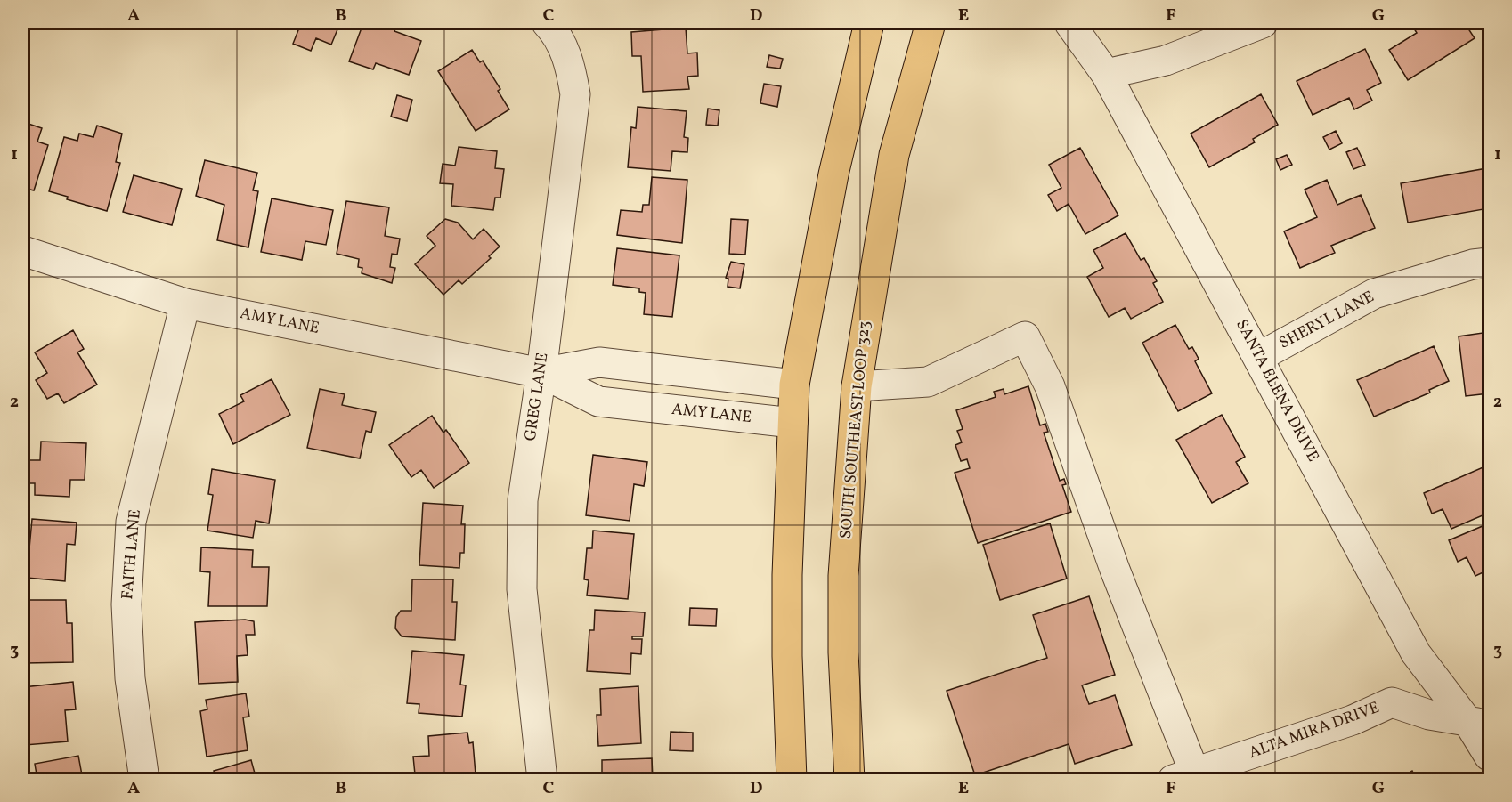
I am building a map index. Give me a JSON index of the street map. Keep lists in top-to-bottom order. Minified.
{"streets":{"highway":["SOUTH SOUTHEAST LOOP 323"],"street":["SHERYL LANE","AMY LANE","SANTA ELENA DRIVE","GREG LANE","FAITH LANE","ALTA MIRA DRIVE"]},"crossings":[["SHERYL LANE","SANTA ELENA DRIVE"],["AMY LANE","GREG LANE"],["AMY LANE","FAITH LANE"],["SANTA ELENA DRIVE","ALTA MIRA DRIVE"]],"grid":{"columns":["A","B","C","D","E","F","G"],"rows":["1","2","3"]}}
